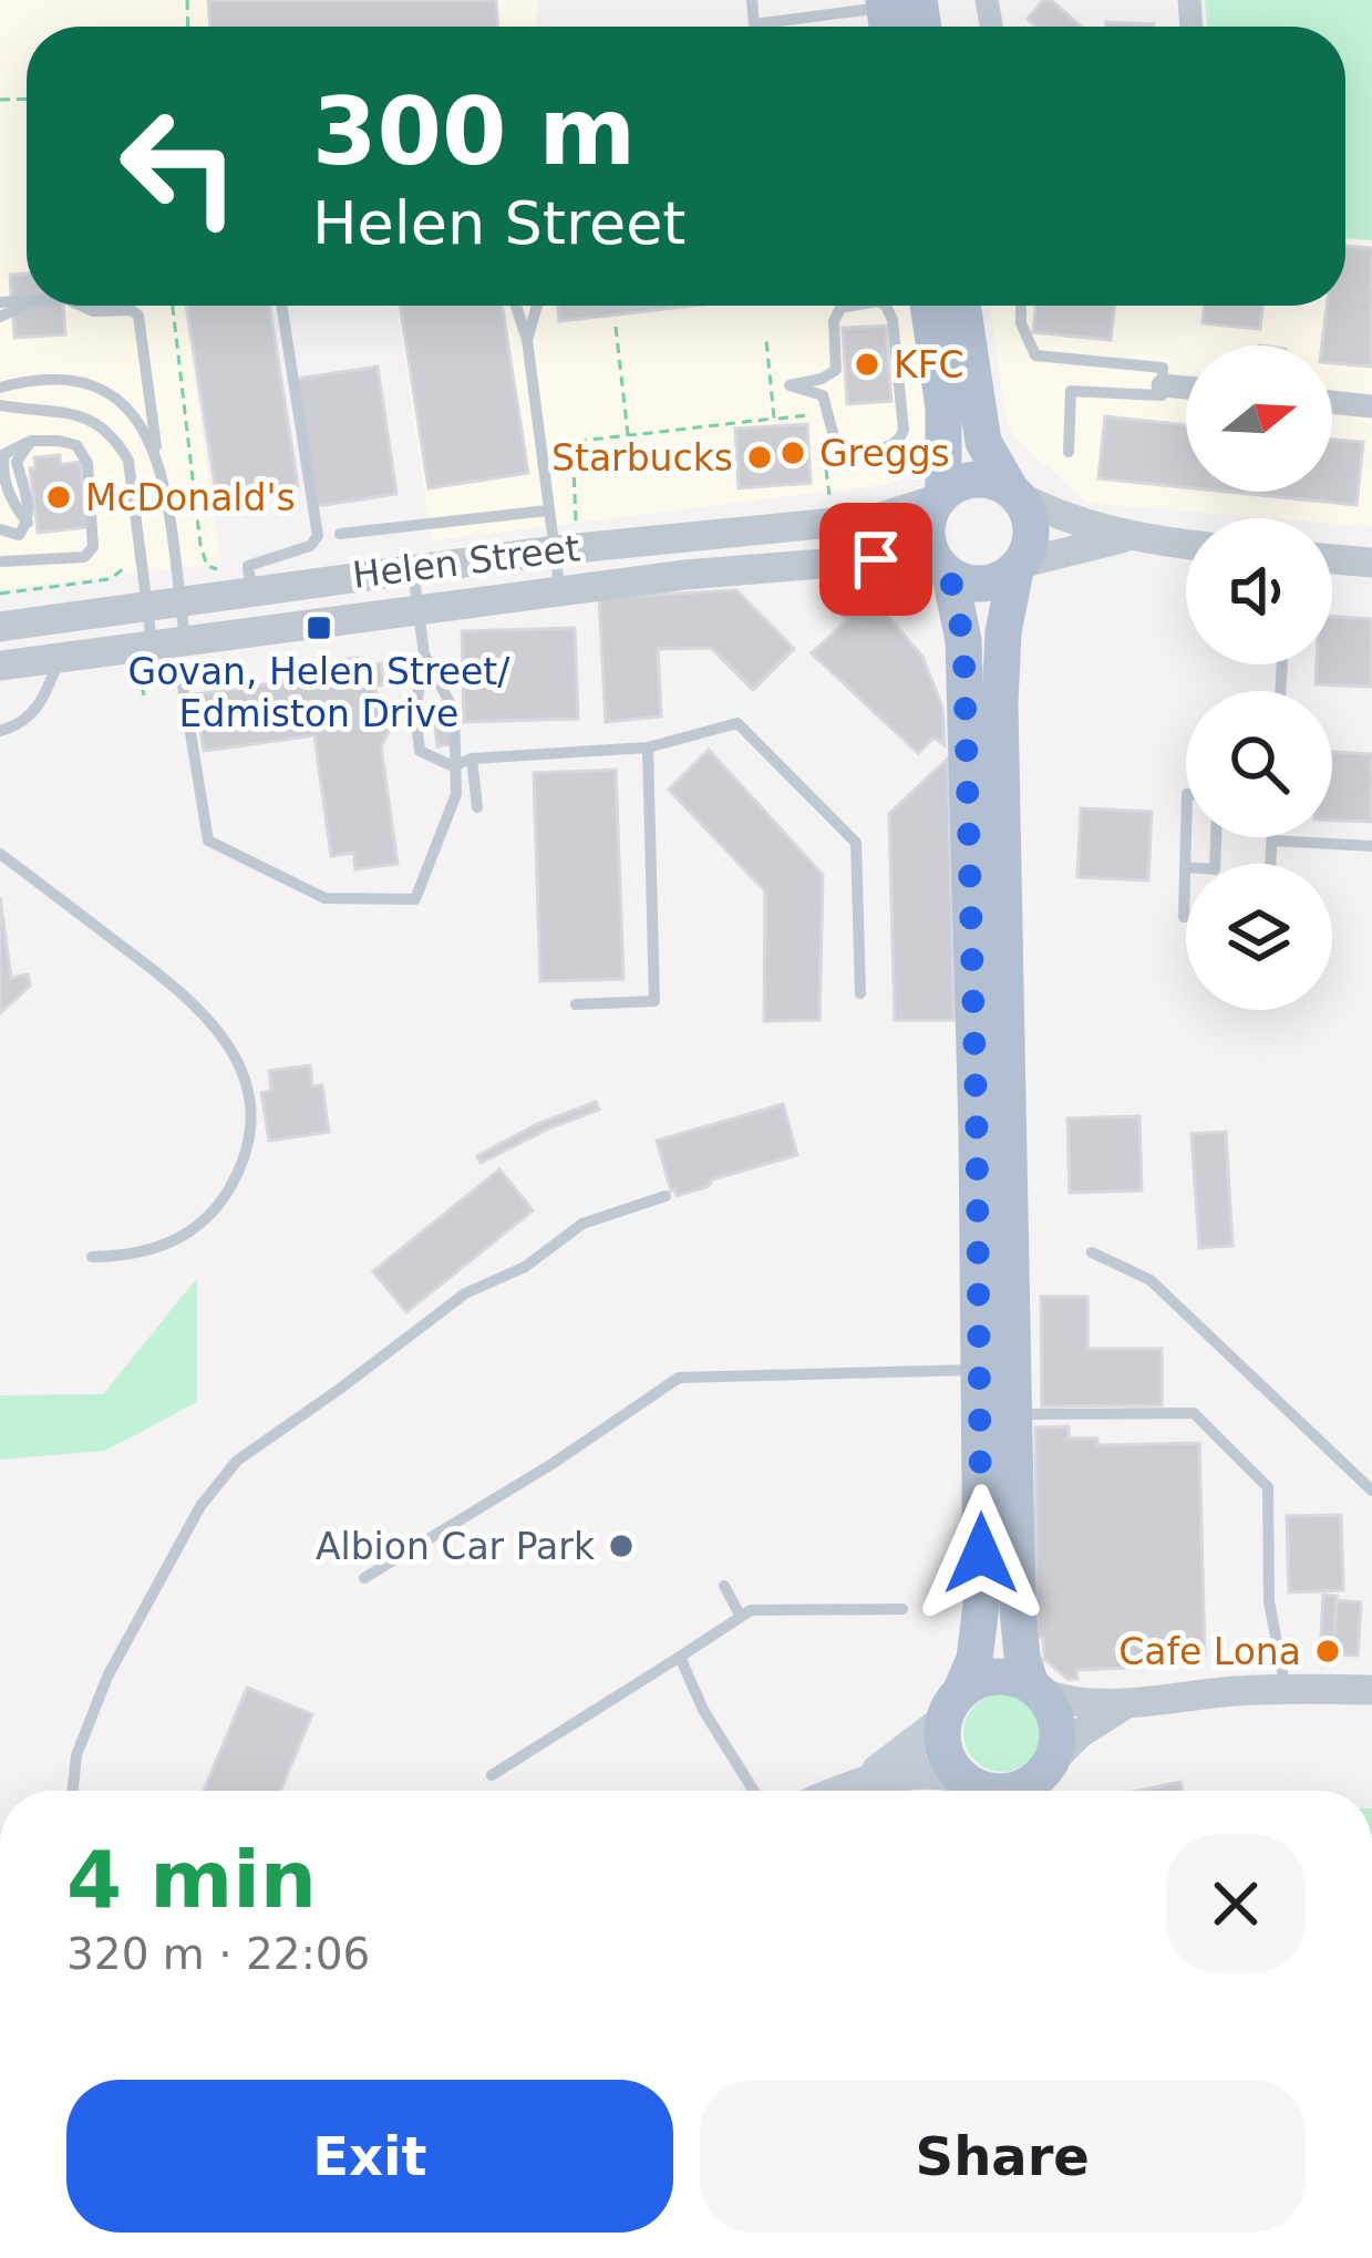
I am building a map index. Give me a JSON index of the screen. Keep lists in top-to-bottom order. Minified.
{"streets":{"street":["Helen Street"]},"places":{"other":["KFC","Greggs","Starbucks","McDonald's","Albion Car Park","Cafe Lona"],"transit":["Govan, Helen Street/ Edmiston Drive"]},"north":"right","page":{"turn":["300 m","Helen Street"],"heading":["4 min","320 m · 22:06"],"buttons":["Exit","Share"]}}
